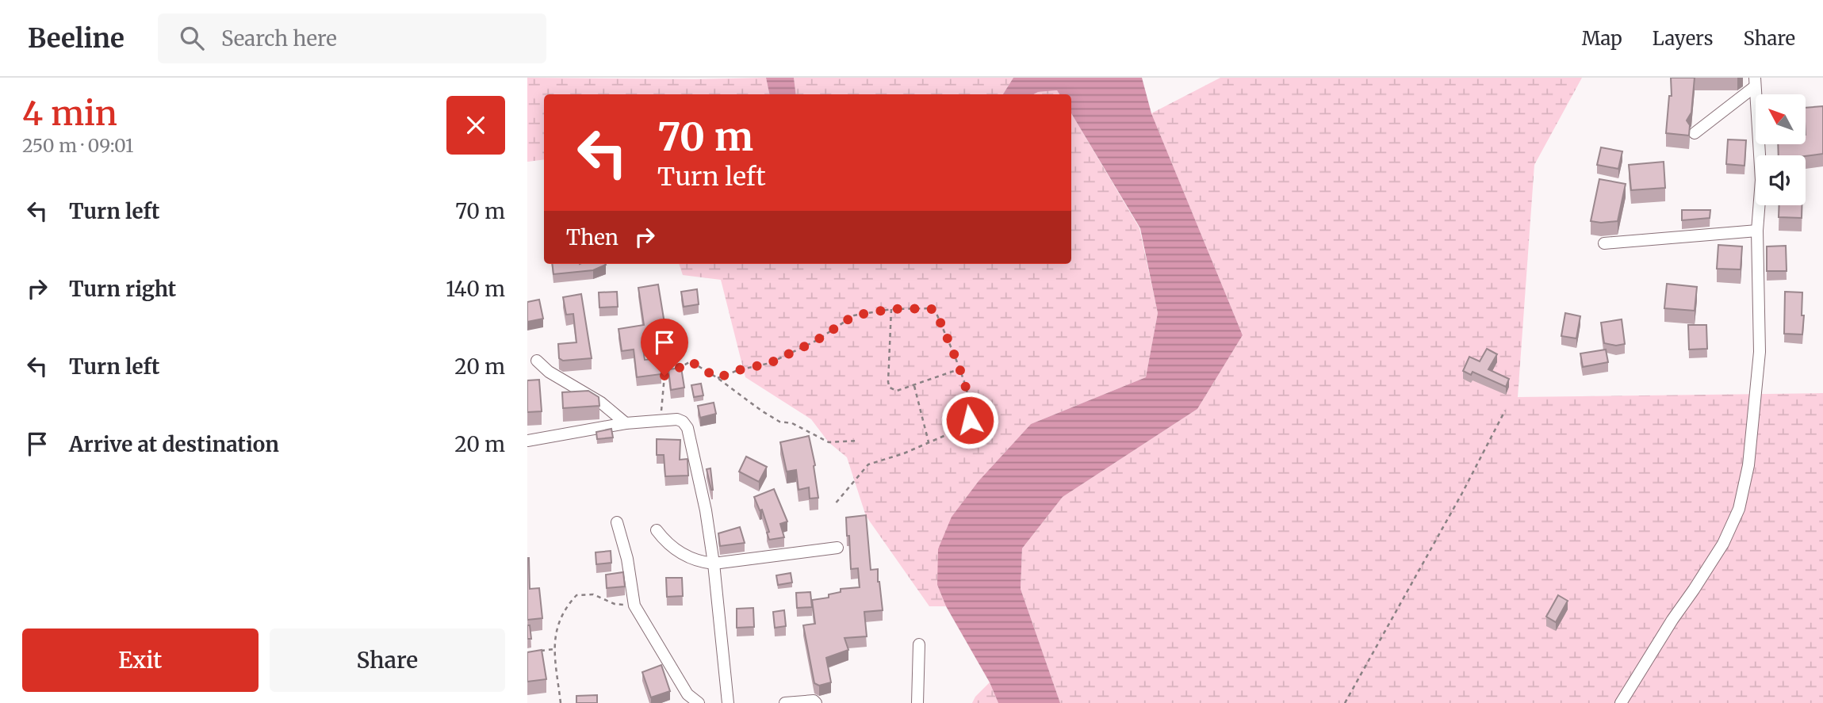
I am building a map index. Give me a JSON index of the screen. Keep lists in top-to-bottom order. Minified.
{"north":"top left","page":{"header":"Beeline","search":"Search here","nav":["Map","Layers","Share"],"heading":["4 min","250 m · 09:01"],"turn":["70 m","Turn left"],"list":[{"name":"Turn left","value":"70 m"},{"name":"Turn right","value":"140 m"},{"name":"Turn left","value":"20 m"},{"name":"Arrive at destination","value":"20 m"}],"then":"Then","buttons":["Exit","Share"]}}
